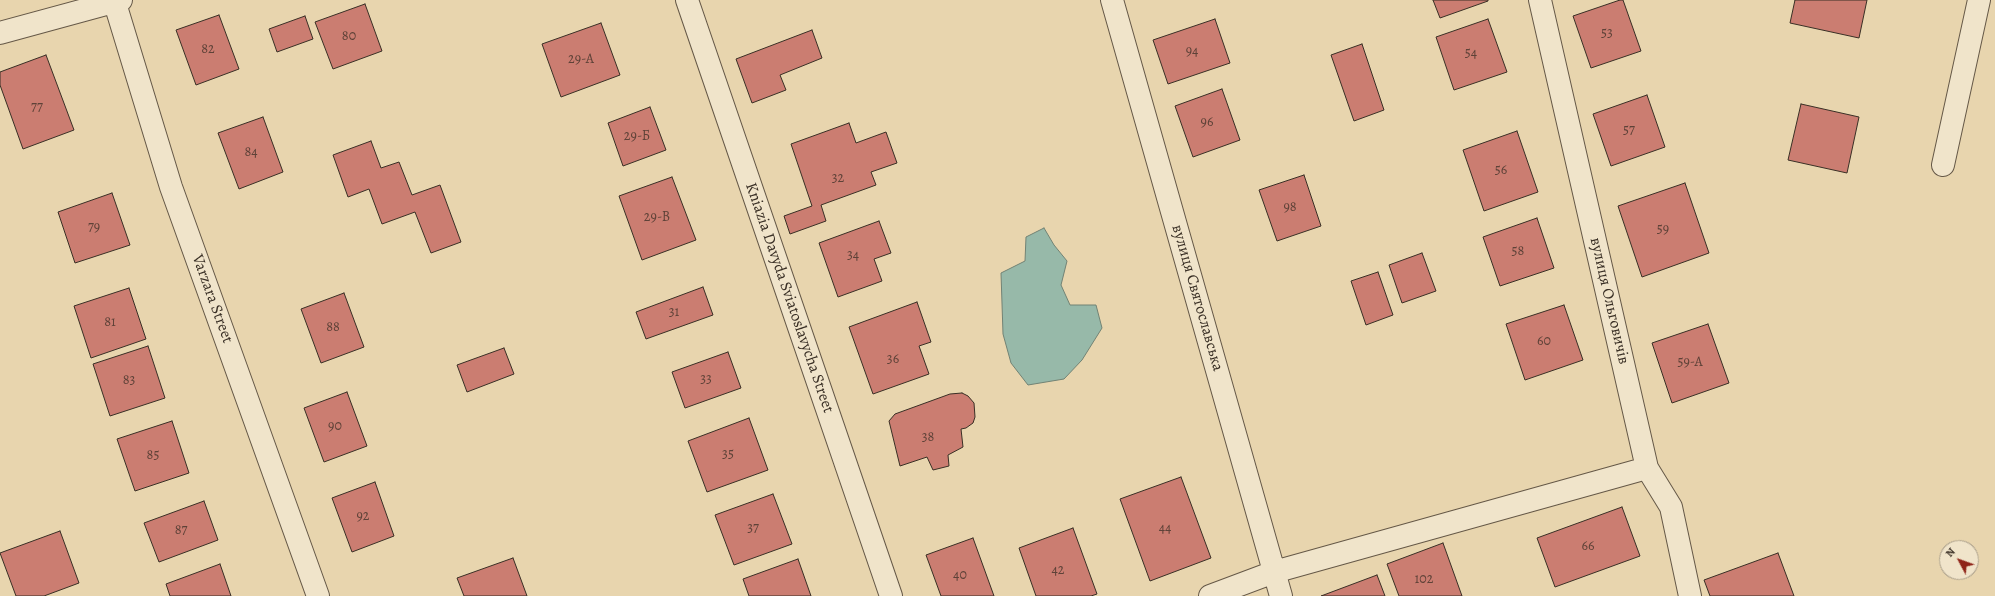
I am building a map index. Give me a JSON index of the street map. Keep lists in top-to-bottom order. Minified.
{"streets":{"street":["Kniazia Davyda Sviatoslavycha Street","вулиця Святославська","Varzara Street","вулиця Ольговичів"]},"house_numbers":["53","80","82","94","54","29-А","77","96","57","29-Б","84","56","32","98","29-В","79","59","58","34","31","81","88","60","36","59-А","33","83","90","38","35","85","92","37","44","87","66","42","40","102"],"north":"top left"}
